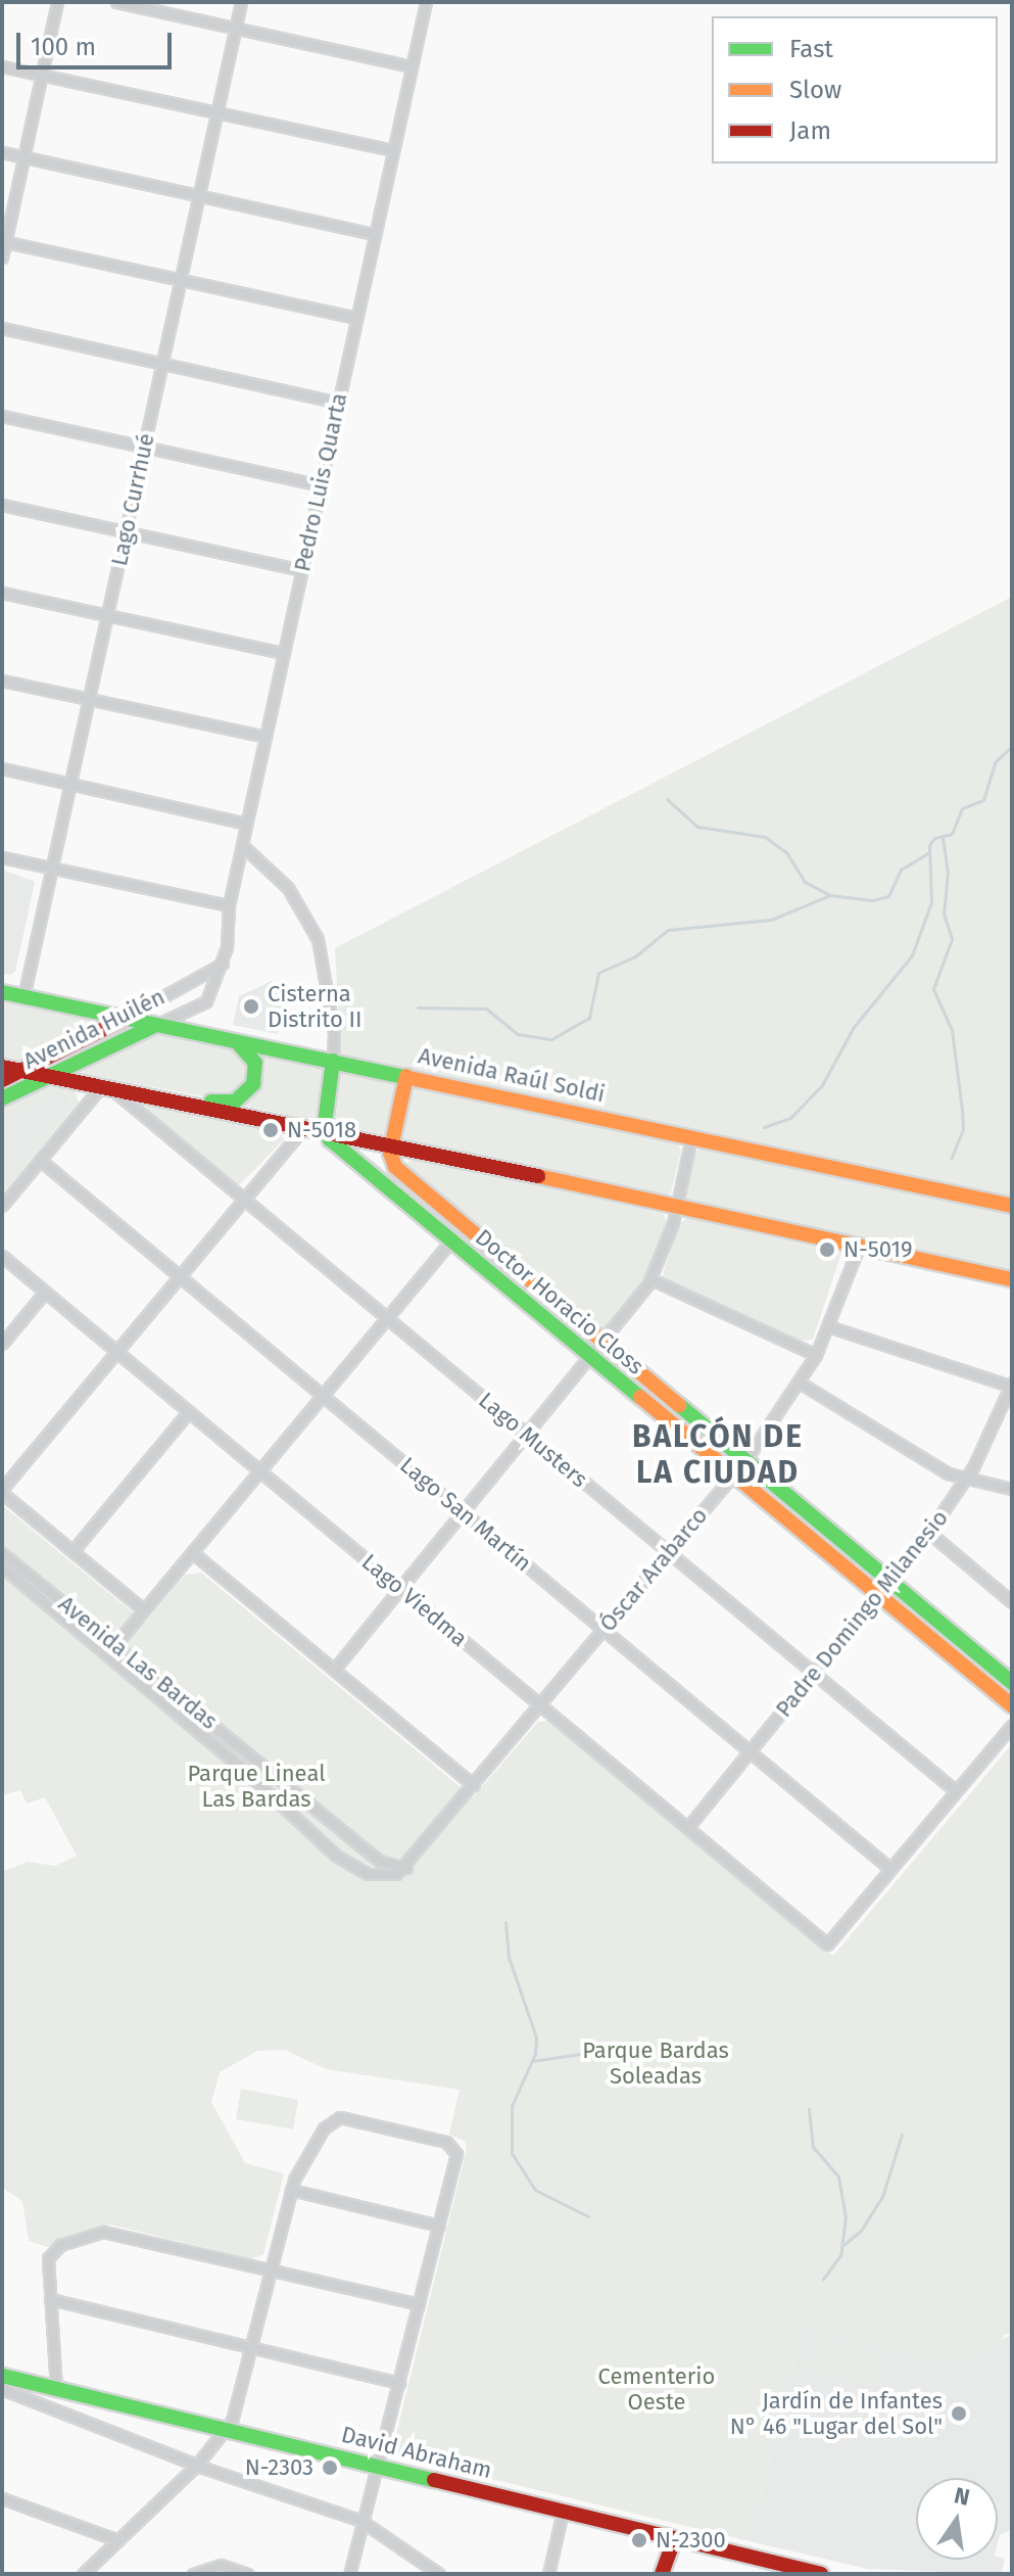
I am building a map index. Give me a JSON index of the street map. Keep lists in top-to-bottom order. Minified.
{"streets":{"main road":["Avenida Huilén","Avenida Raúl Soldi","Doctor Horacio Closs","David Abraham"],"street":["Pedro Luis Quarta","Lago Currhué","Lago Musters","Lago San Martín","Óscar Arabarco","Lago Viedma","Padre Domingo Milanesio","Avenida Las Bardas"]},"crossings":[["Pedro Luis Quarta","Avenida Huilén"],["Lago Currhué","Avenida Raúl Soldi"],["Avenida Huilén","Avenida Raúl Soldi"],["Doctor Horacio Closs","Óscar Arabarco"],["Doctor Horacio Closs","Padre Domingo Milanesio"],["Lago Musters","Óscar Arabarco"],["Lago Musters","Padre Domingo Milanesio"],["Lago San Martín","Óscar Arabarco"],["Lago San Martín","Lago Viedma"],["Lago San Martín","Padre Domingo Milanesio"],["Óscar Arabarco","Lago Viedma"],["Óscar Arabarco","Avenida Las Bardas"],["Lago Viedma","Padre Domingo Milanesio"]],"districts":["BALCÓN DE LA CIUDAD"],"parks":["Parque Lineal Las Bardas","Parque Bardas Soleadas","Cementerio Oeste"],"places":["Cisterna Distrito II","N-5018","N-5019","Jardín de Infantes N° 46 \"Lugar del Sol\"","N-2303","N-2300"],"legend":["Fast","Slow","Jam"],"scale_bar":"100 m","north":"top"}
